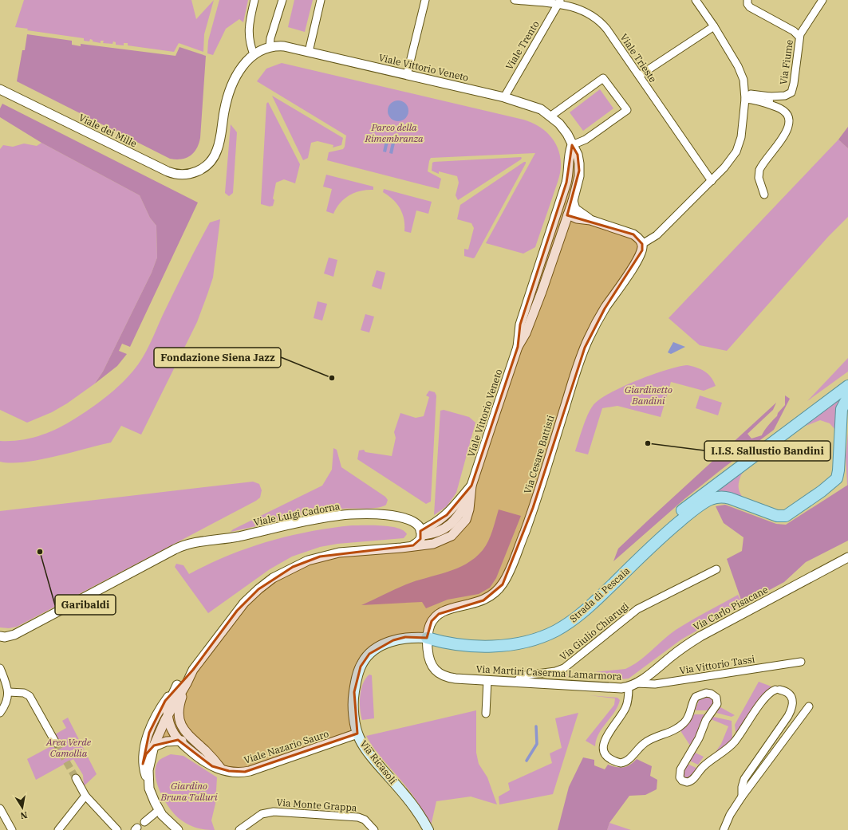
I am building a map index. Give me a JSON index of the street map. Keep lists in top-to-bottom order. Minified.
{"streets":{"main road":["Strada di Pescaia","Via Ricasoli"],"street":["Viale Trento","Viale Trieste","Via Fiume","Viale Vittorio Veneto","Viale dei Mille","Via Cesare Battisti","Viale Luigi Cadorna","Via Carlo Pisacane","Via Giulio Chiarugi","Via Vittorio Tassi","Via Martiri Caserma Lamarmora","Viale Nazario Sauro","Via Monte Grappa"]},"crossings":[["Viale Trento","Viale Trieste"],["Viale Trento","Viale Vittorio Veneto"],["Viale Vittorio Veneto","Viale dei Mille"],["Viale Vittorio Veneto","Viale Luigi Cadorna"],["Via Cesare Battisti","Strada di Pescaia"],["Via Cesare Battisti","Via Martiri Caserma Lamarmora"],["Via Cesare Battisti","Via Ricasoli"],["Strada di Pescaia","Via Martiri Caserma Lamarmora"],["Strada di Pescaia","Via Ricasoli"],["Via Carlo Pisacane","Via Vittorio Tassi"],["Via Carlo Pisacane","Via Martiri Caserma Lamarmora"],["Via Giulio Chiarugi","Via Martiri Caserma Lamarmora"],["Via Vittorio Tassi","Via Martiri Caserma Lamarmora"],["Via Martiri Caserma Lamarmora","Via Ricasoli"],["Viale Nazario Sauro","Via Ricasoli"]],"parks":["Parco della Rimembranza","Giardinetto Bandini","Area Verde Camollia","Giardino Bruna Talluri"],"places":["Fondazione Siena Jazz","I.I.S. Sallustio Bandini","Garibaldi"],"north":"bottom"}
